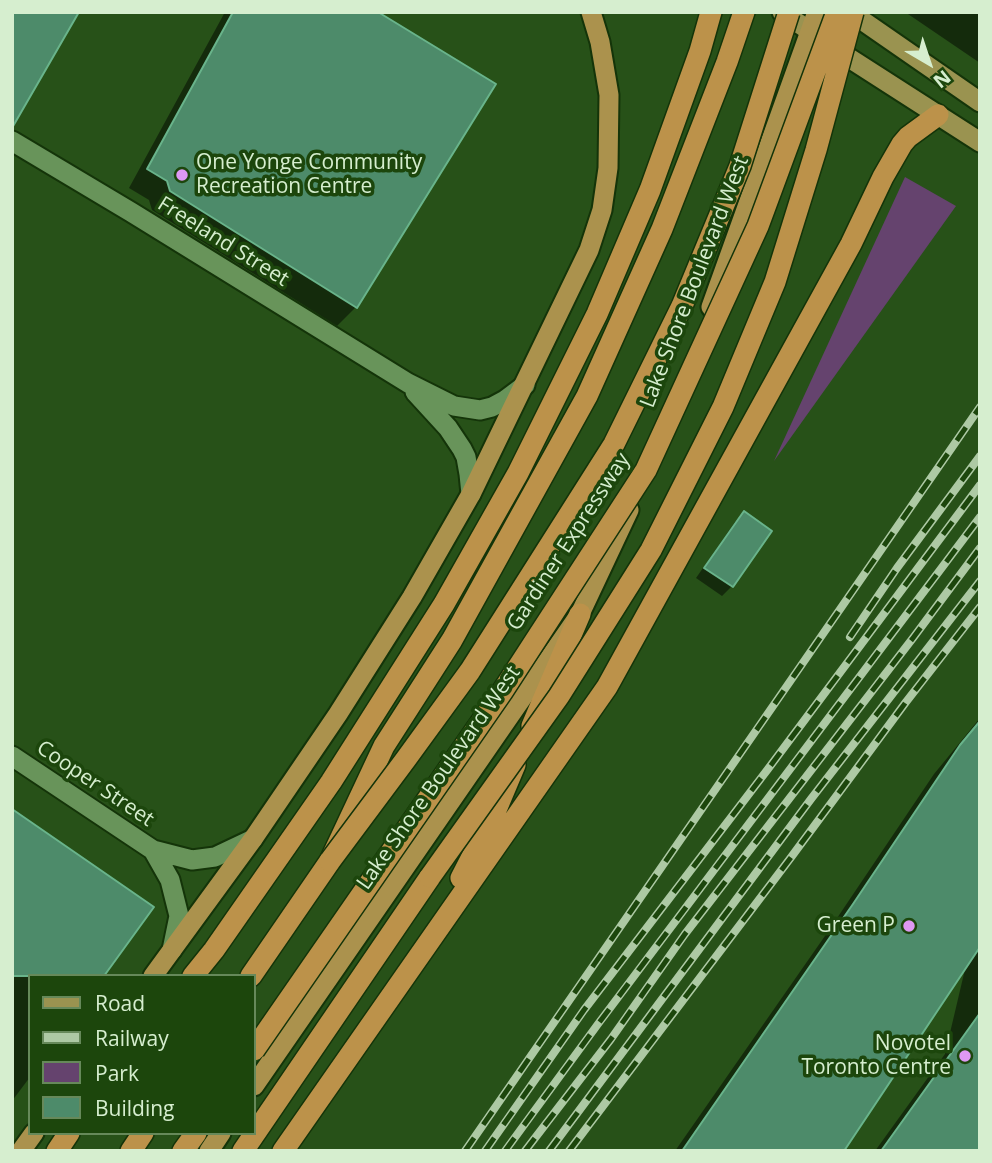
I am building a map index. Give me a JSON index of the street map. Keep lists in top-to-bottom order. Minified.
{"streets":{"highway":["Lake Shore Boulevard West","Gardiner Expressway"],"street":["Freeland Street","Cooper Street"]},"places":["One Yonge Community Recreation Centre","Green P","Novotel Toronto Centre"],"legend":["Road","Railway","Park","Building"],"north":"bottom right"}
